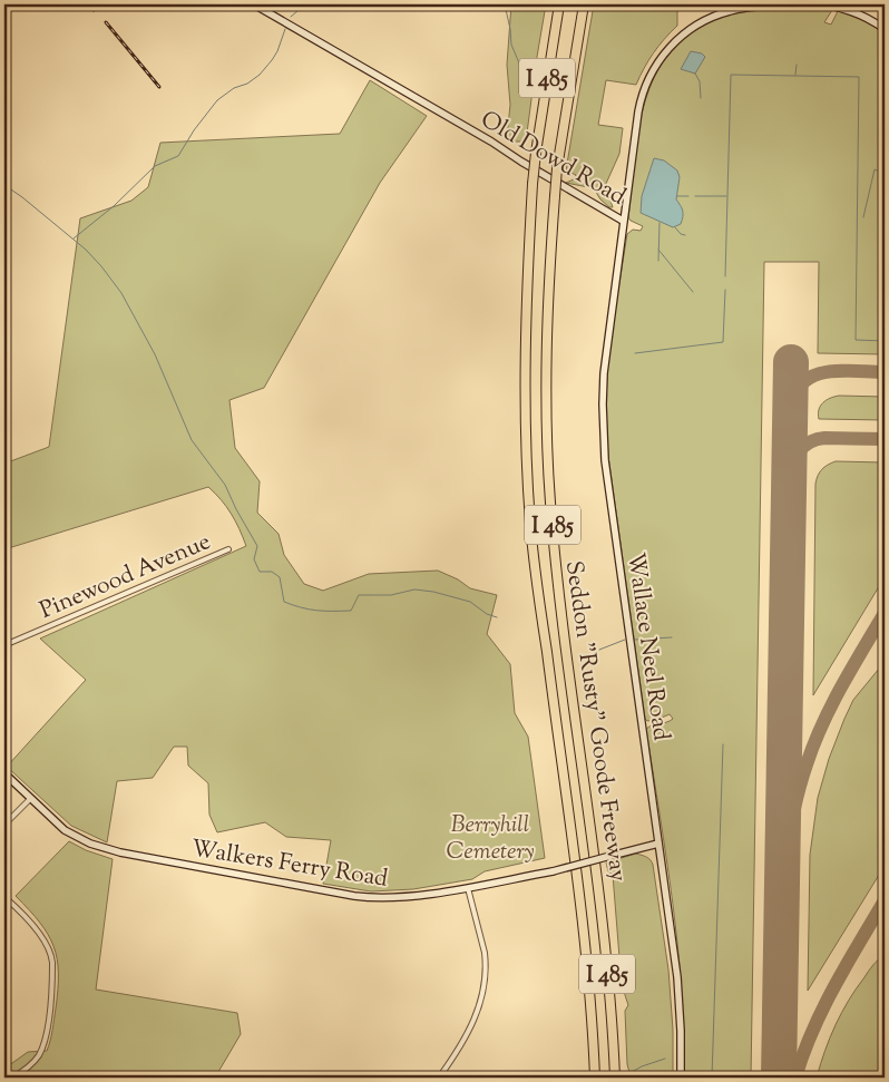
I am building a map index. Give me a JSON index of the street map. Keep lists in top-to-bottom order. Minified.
{"streets":{"highway":["I 485","Seddon \"Rusty\" Goode Freeway"],"street":["Old Dowd Road","Pinewood Avenue","Wallace Neel Road","Walkers Ferry Road"]},"crossings":[["Old Dowd Road","Wallace Neel Road"],["Wallace Neel Road","Walkers Ferry Road"]],"parks":["Berryhill Cemetery"]}
